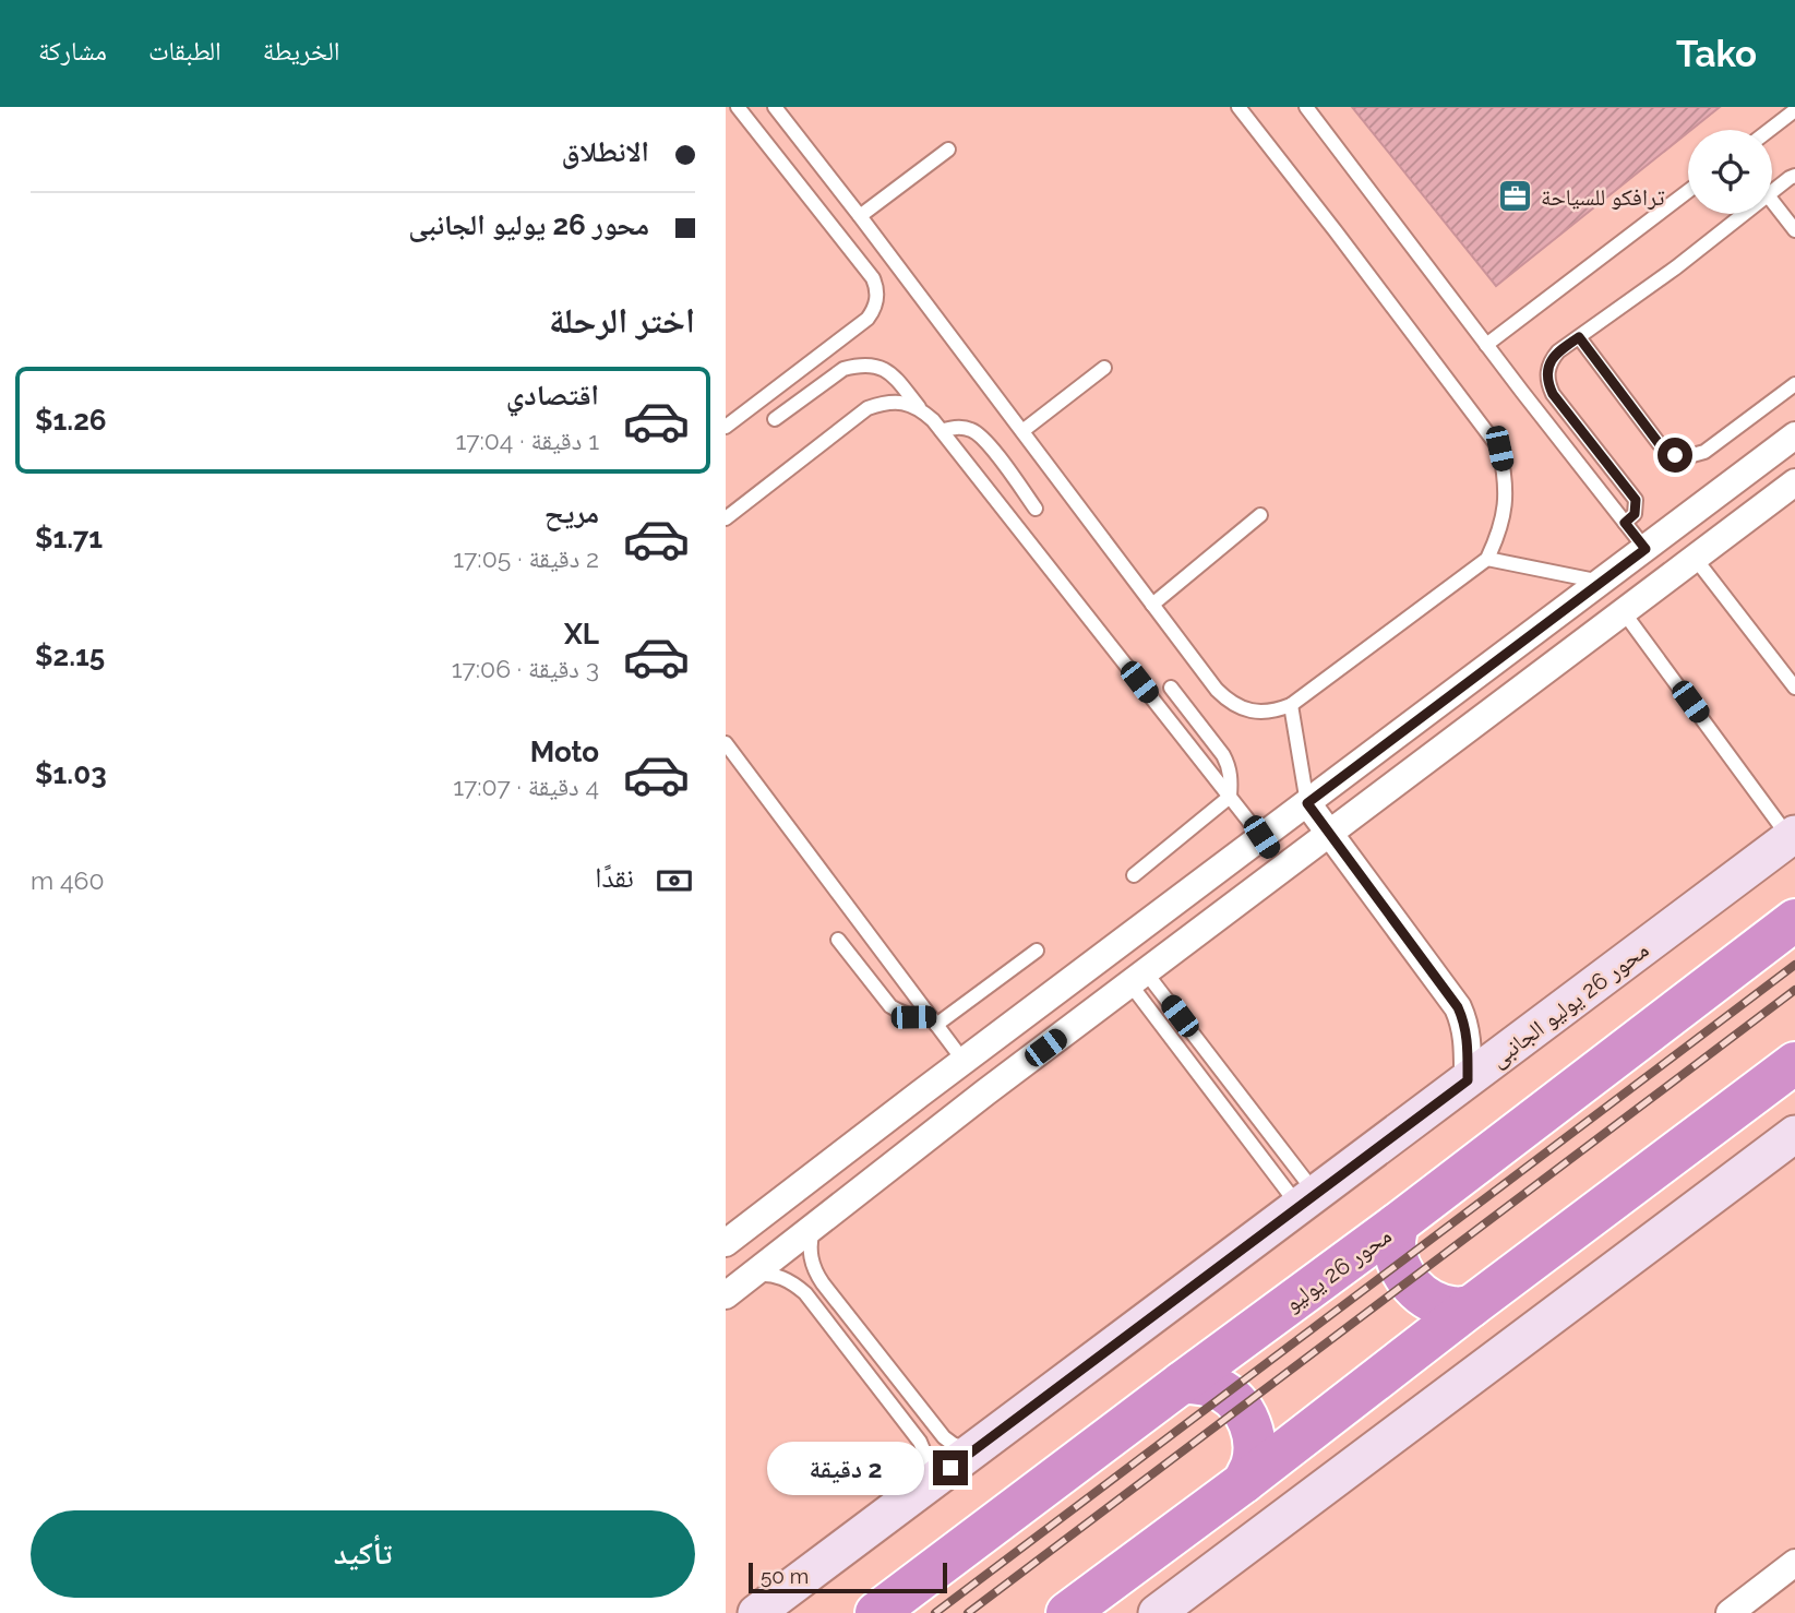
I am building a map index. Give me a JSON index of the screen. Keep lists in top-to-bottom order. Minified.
{"streets":{"highway":["محور 26 يوليو"],"main road":["محور 26 يوليو الجانبى"]},"places":{"office":["ترافكو للسياحة"]},"scale_bar":"50 m","page":{"header":"Tako","nav":["الخريطة","الطبقات","مشاركة"],"banner":["الانطلاق","محور 26 يوليو الجانبى"],"heading":"اختر الرحلة","list":[{"name":"اقتصادي","note":"1 دقيقة · 17:04","value":"$1.26"},{"name":"مريح","note":"2 دقيقة · 17:05","value":"$1.71"},{"name":"XL","note":"3 دقيقة · 17:06","value":"$2.15"},{"name":"Moto","note":"4 دقيقة · 17:07","value":"$1.03"}],"pay":["نقدًا","460 m"],"bubble":"2 دقيقة","buttons":"تأكيد","scale":"50 m"}}
